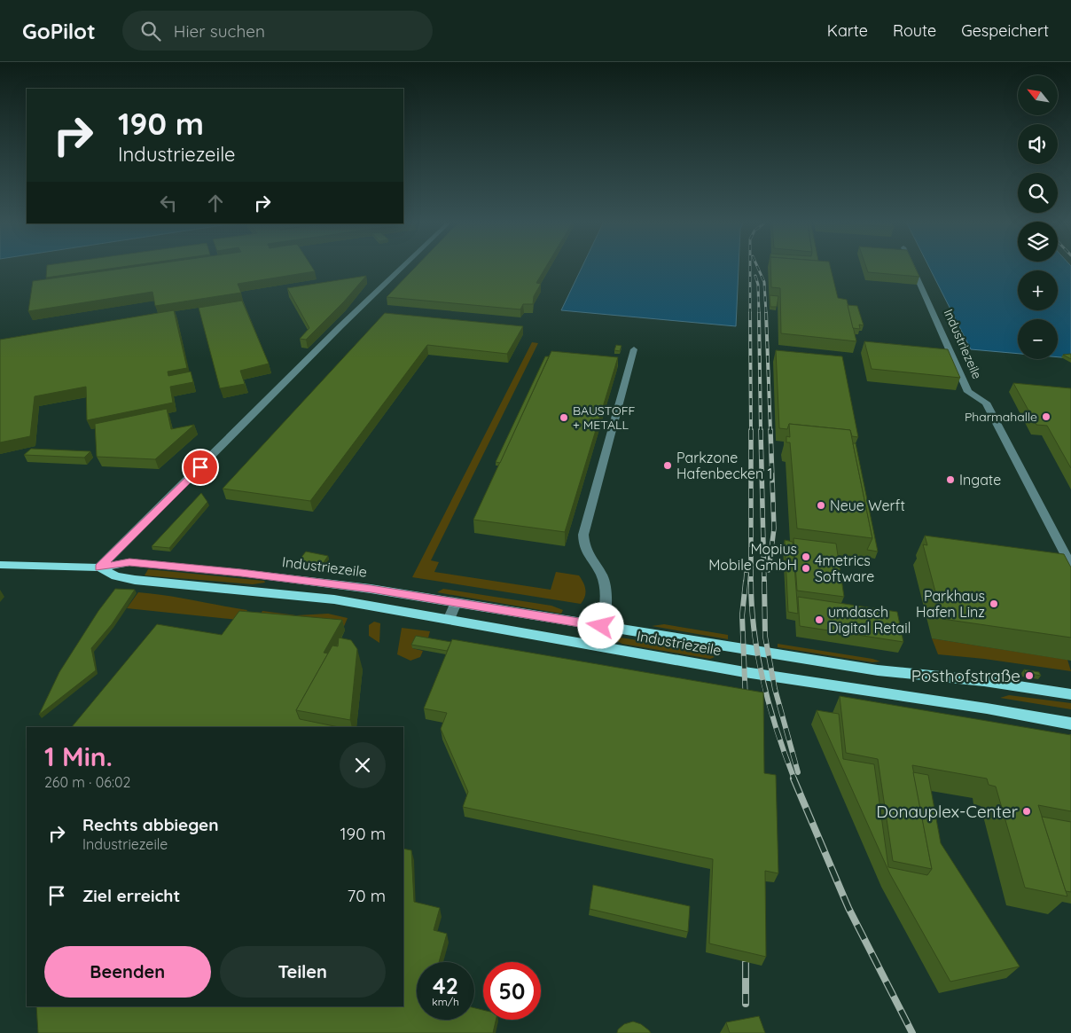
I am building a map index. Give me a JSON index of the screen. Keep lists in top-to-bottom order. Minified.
{"streets":{"main road":["Industriezeile"]},"places":["Pharmahalle","BAUSTOFF + METALL","Parkzone Hafenbecken 1","Ingate","Neue Werft","Mopius Mobile GmbH","4metrics Software","Parkhaus Hafen Linz","umdasch Digital Retail","Posthofstraße","Donauplex-Center"],"north":"top left","page":{"header":"GoPilot","search":"Hier suchen","nav":["Karte","Route","Gespeichert"],"map_buttons":["+","−"],"turn":["190 m","Industriezeile"],"heading":["1 Min.","260 m · 06:02"],"list":[{"name":"Rechts abbiegen","note":"Industriezeile","value":"190 m"},{"name":"Ziel erreicht","value":"70 m"}],"buttons":["Beenden","Teilen"],"speed":"42 km/h","limit":"50"}}
